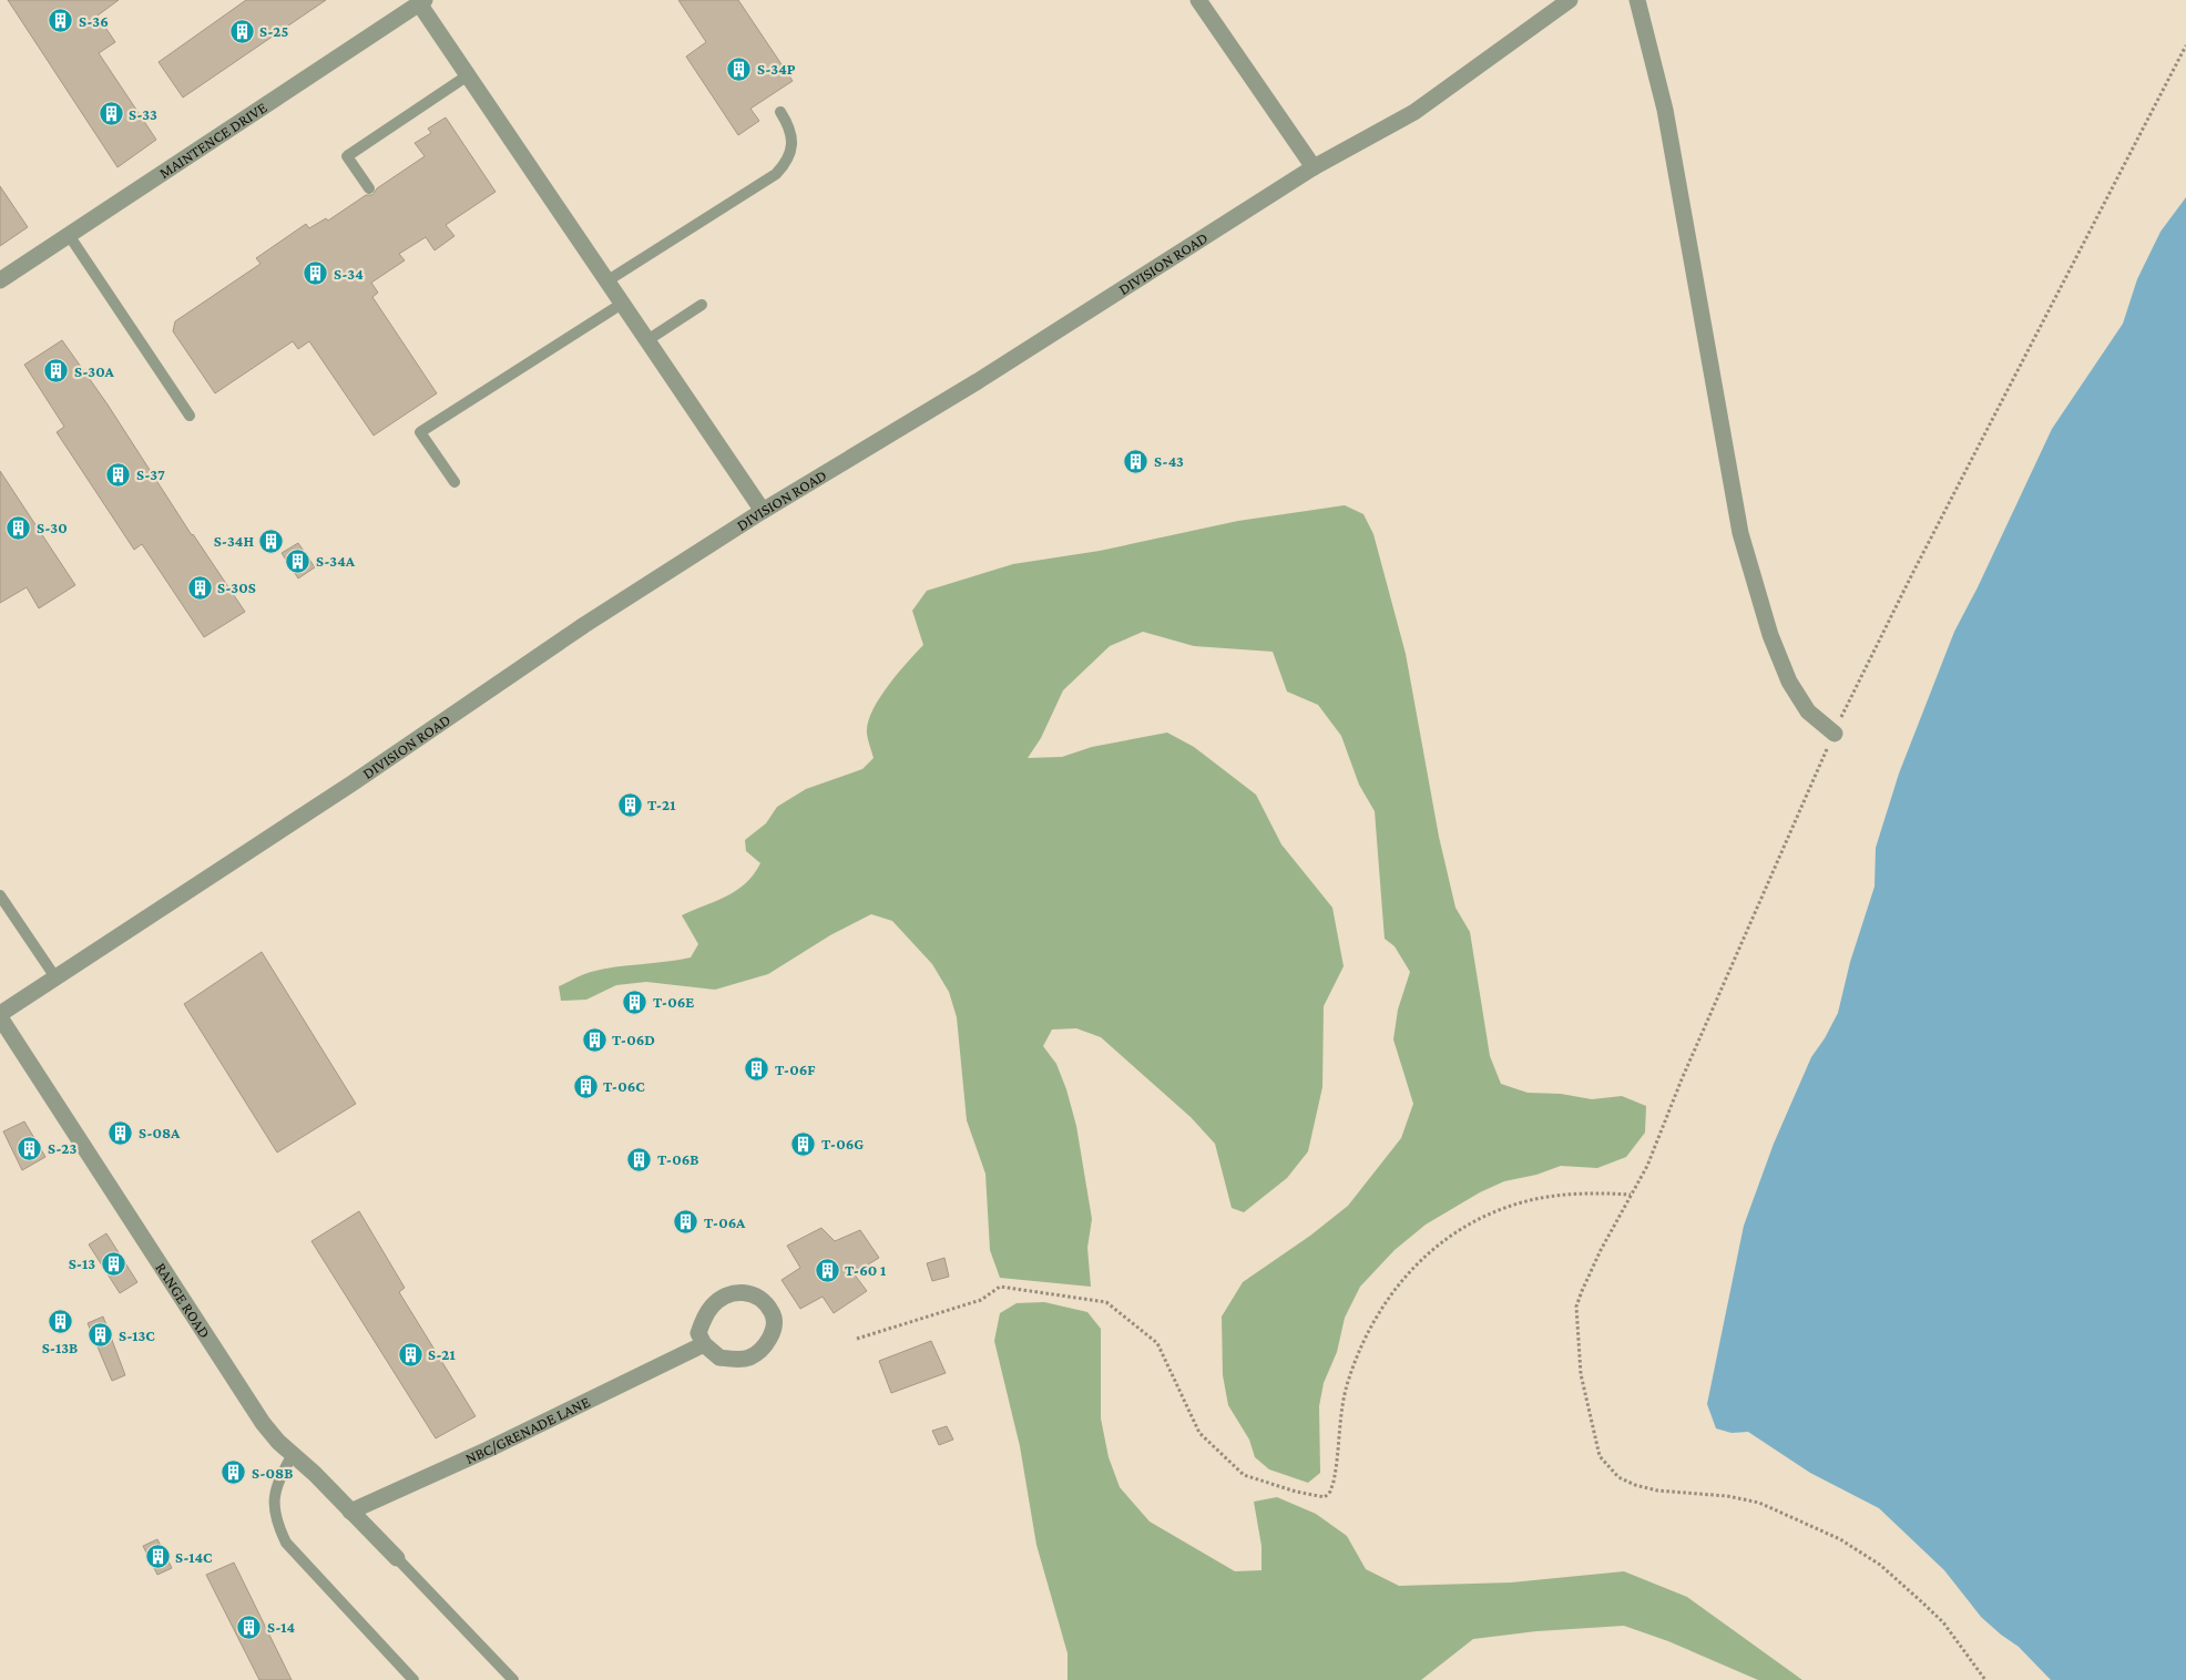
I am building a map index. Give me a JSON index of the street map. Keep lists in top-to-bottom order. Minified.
{"streets":{"street":["MAINTENCE DRIVE","DIVISION ROAD","RANGE ROAD","NBC/GRENADE LANE"]},"crossings":[["DIVISION ROAD","RANGE ROAD"],["RANGE ROAD","NBC/GRENADE LANE"]],"places":{"building":["S-36","S-25","S-34P","S-33","S-34","S-30A","S-43","S-37","S-30","S-34H","S-34A","S-30S","T-21","T-06E","T-06D","T-06F","T-06C","S-08A","T-06G","S-23","T-06B","T-06A","S-13","T-60 1","S-13B","S-13C","S-21","S-08B","S-14C","S-14"]}}
